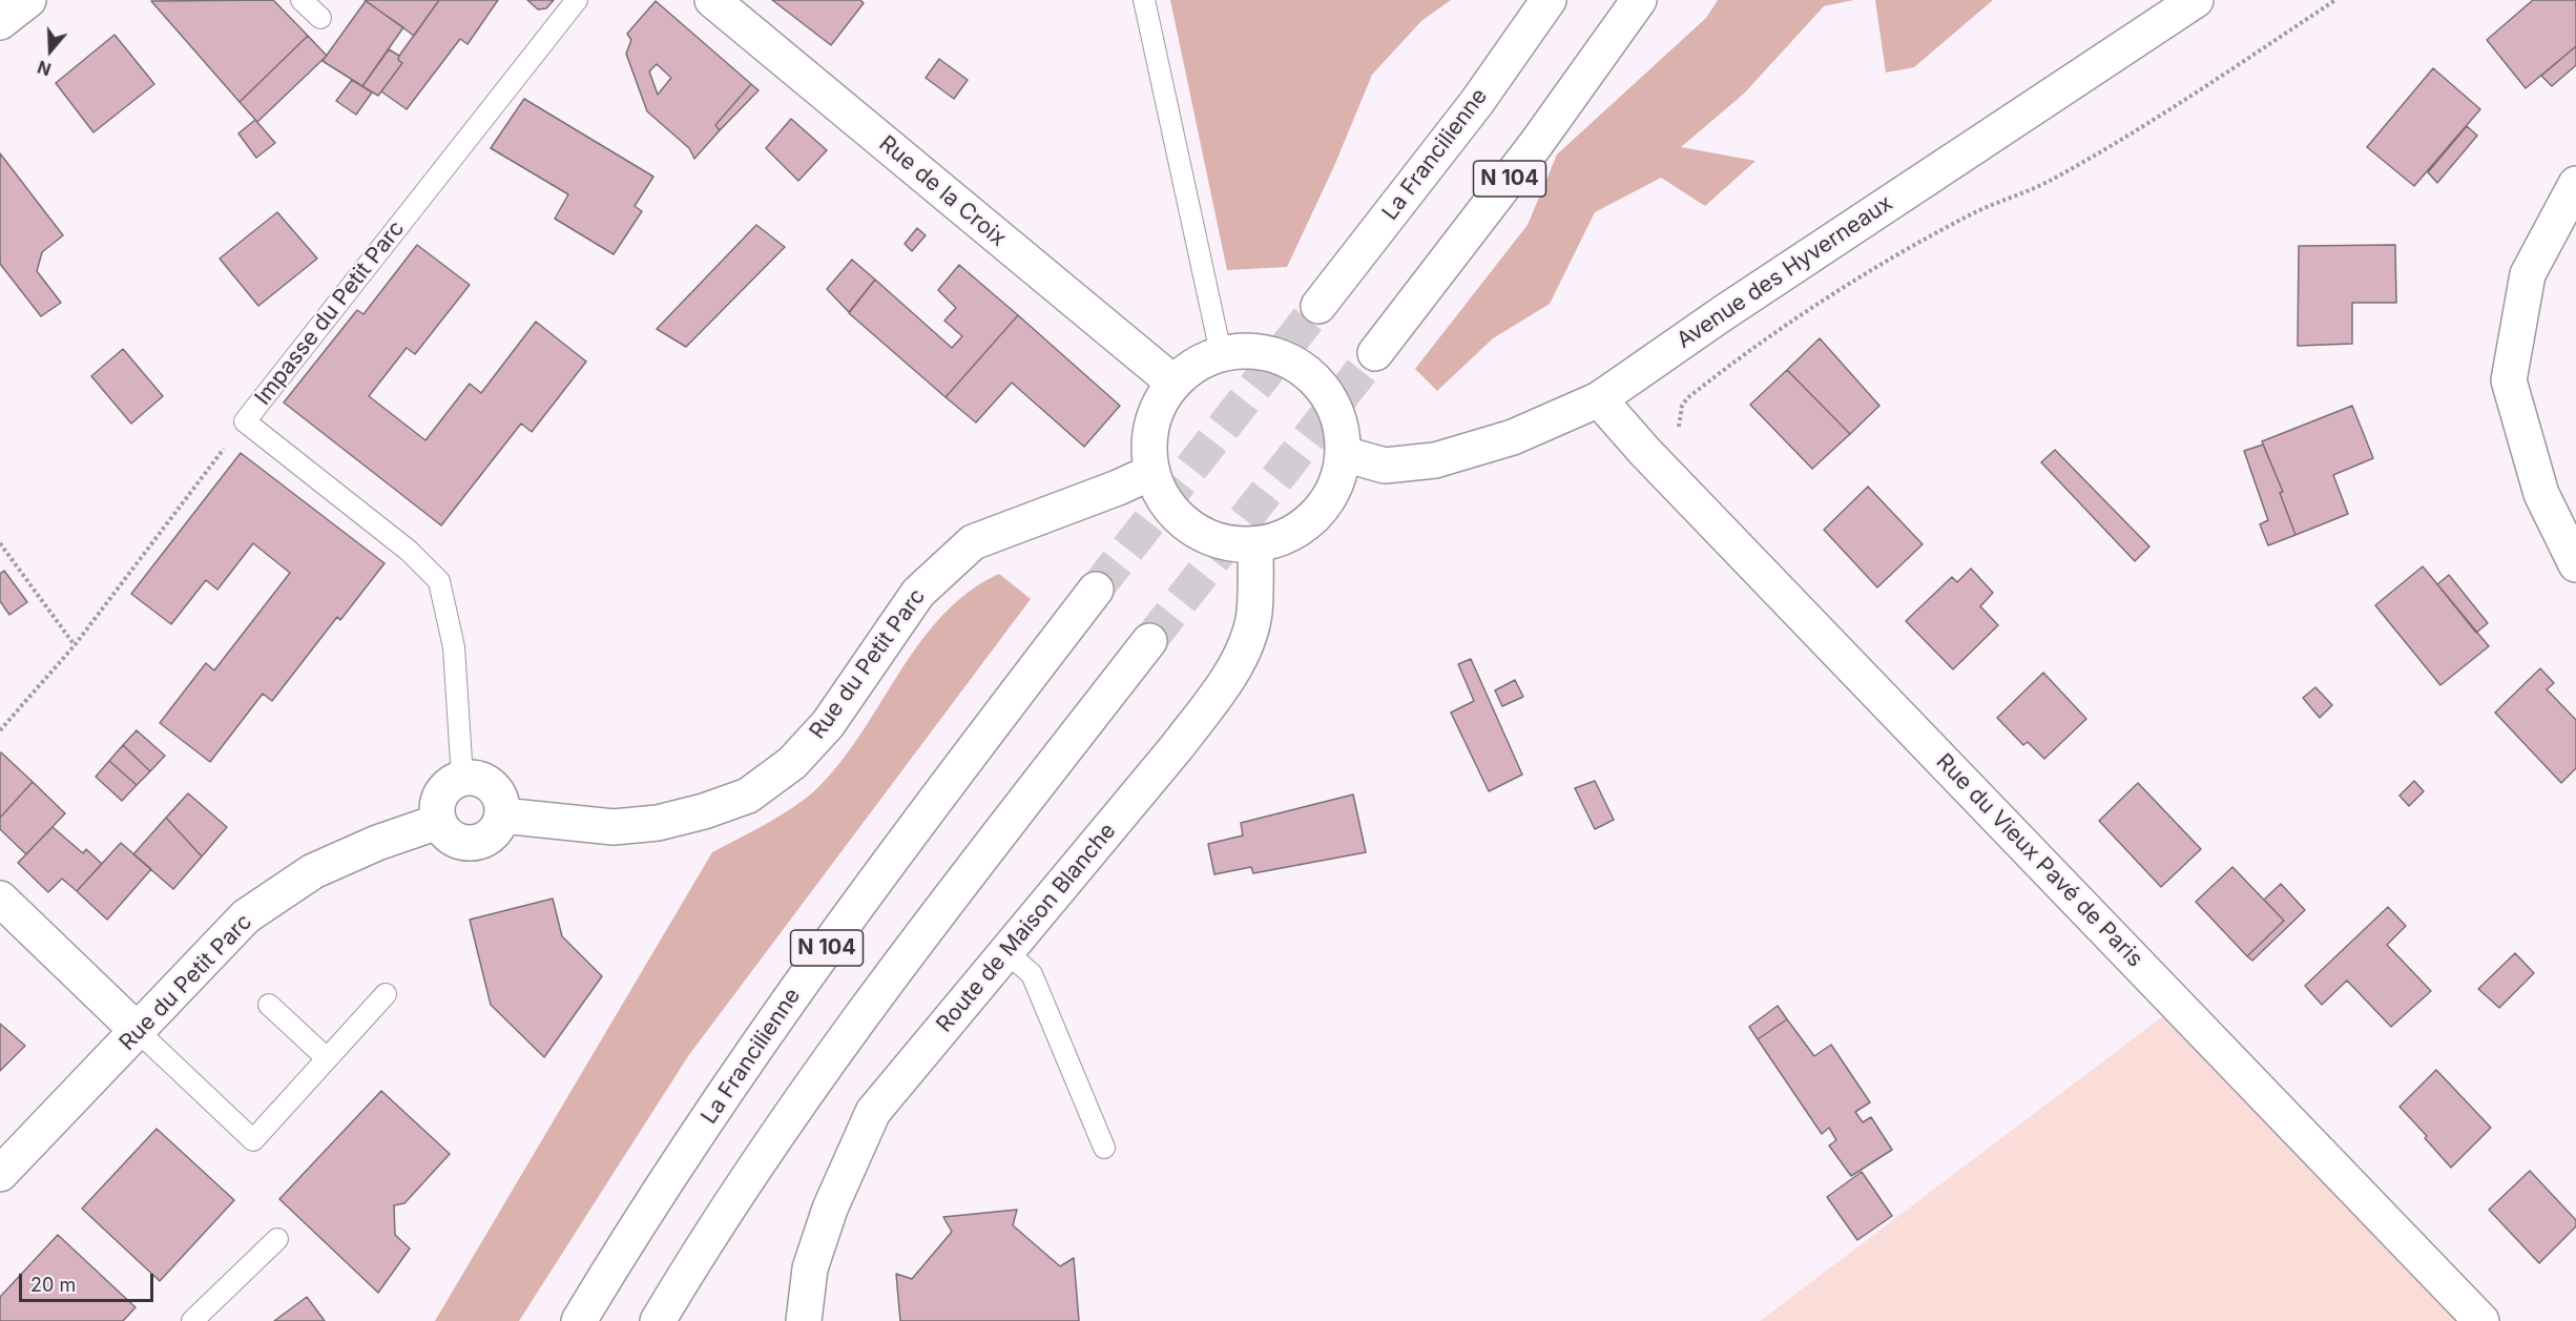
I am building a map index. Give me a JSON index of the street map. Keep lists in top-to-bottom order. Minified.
{"streets":{"main road":["La Francilienne","N 104","Rue de la Croix","Avenue des Hyverneaux","Rue du Petit Parc","Rue du Vieux Pavé de Paris","Route de Maison Blanche"],"lane":["Impasse du Petit Parc"]},"crossings":[["Rue de la Croix","Avenue des Hyverneaux"],["Rue de la Croix","Rue du Petit Parc"],["Rue de la Croix","Route de Maison Blanche"],["Avenue des Hyverneaux","Rue du Petit Parc"],["Avenue des Hyverneaux","Rue du Vieux Pavé de Paris"],["Avenue des Hyverneaux","Route de Maison Blanche"],["Impasse du Petit Parc","Rue du Petit Parc"],["Rue du Petit Parc","Route de Maison Blanche"]],"scale_bar":"20 m","north":"bottom"}
